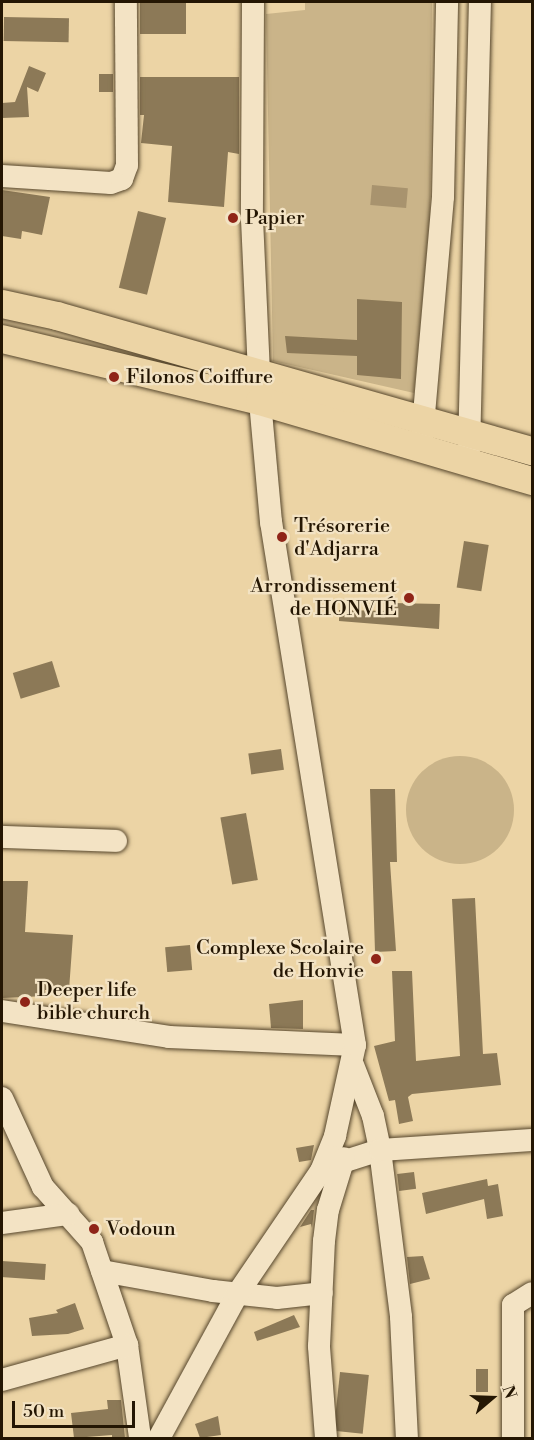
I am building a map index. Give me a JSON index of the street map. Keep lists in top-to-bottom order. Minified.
{"places":["Papier","Filonos Coiffure","Trésorerie d'Adjarra","Arrondissement de HONVIÉ","Complexe Scolaire de Honvie","Deeper life bible church","Vodoun"],"scale_bar":"50 m","north":"right"}
